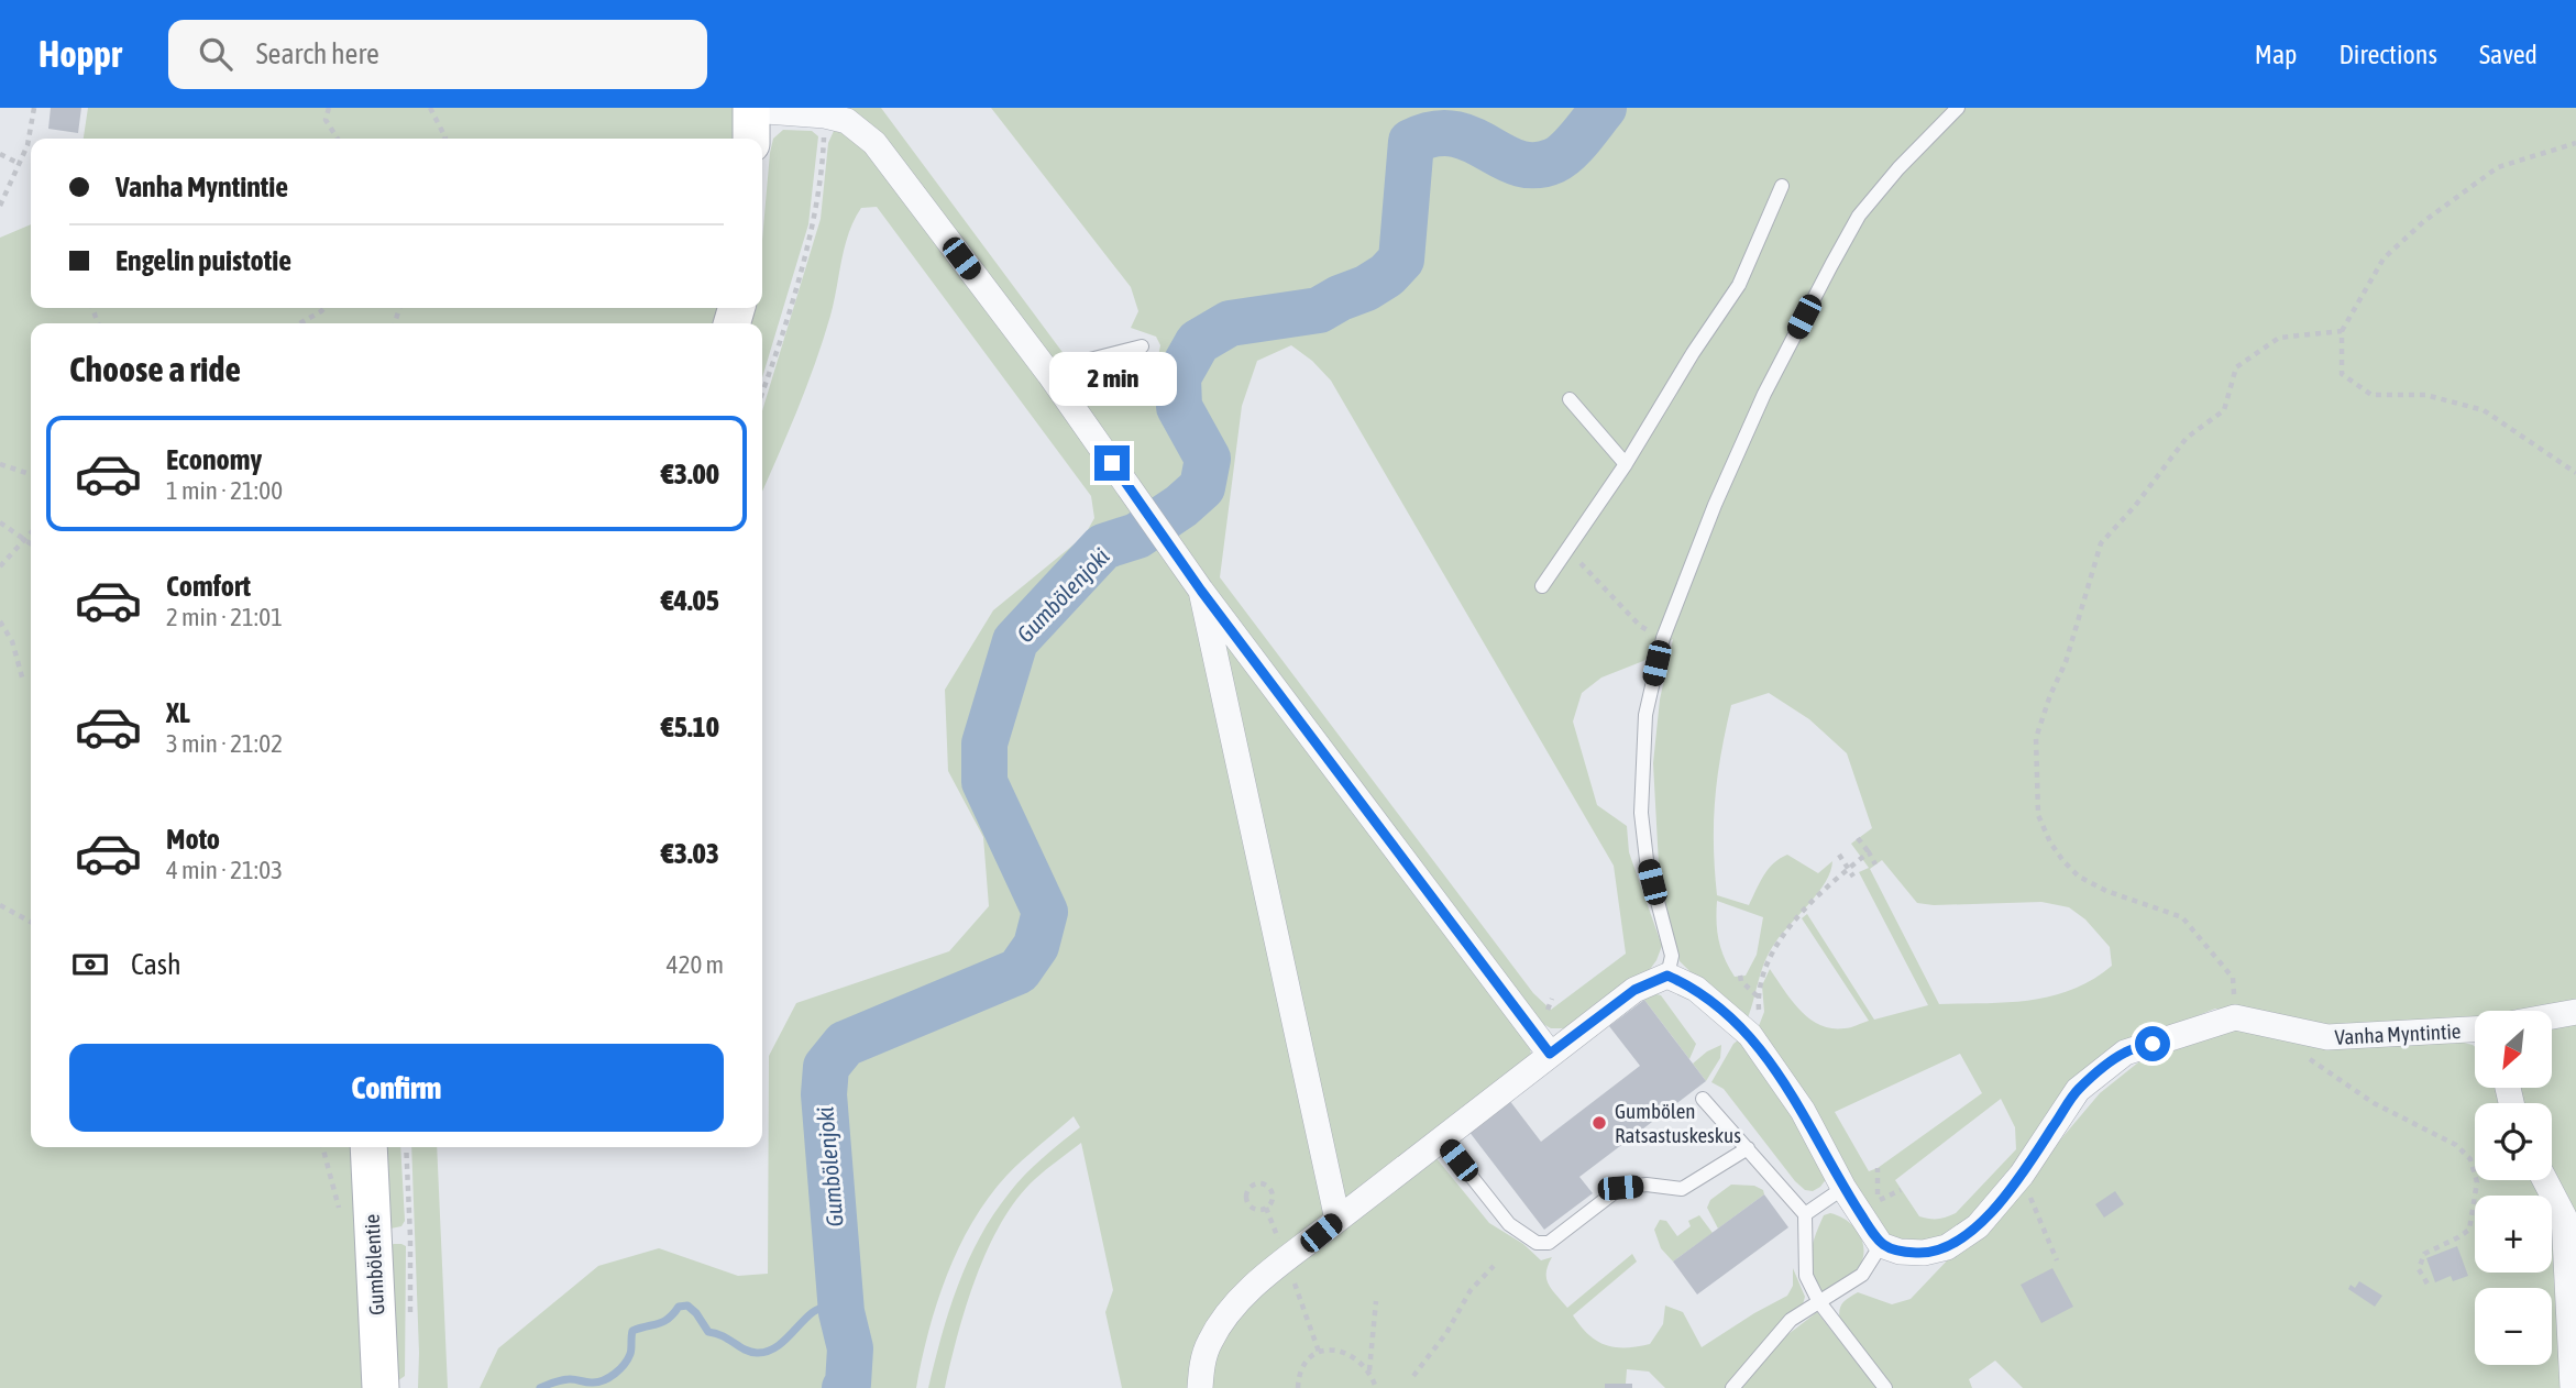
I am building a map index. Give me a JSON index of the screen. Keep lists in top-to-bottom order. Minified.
{"streets":{"main road":["Gumbölentie"],"street":["Vanha Myntintie"]},"water":["Gumbölenjoki"],"places":["Gumbölen Ratsastuskeskus"],"north":"bottom left","page":{"header":"Hoppr","search":"Search here","nav":["Map","Directions","Saved"],"banner":["Vanha Myntintie","Engelin puistotie"],"heading":"Choose a ride","bubble":"2 min","list":[{"name":"Economy","note":"1 min · 21:00","value":"€3.00"},{"name":"Comfort","note":"2 min · 21:01","value":"€4.05"},{"name":"XL","note":"3 min · 21:02","value":"€5.10"},{"name":"Moto","note":"4 min · 21:03","value":"€3.03"}],"pay":["Cash","420 m"],"map_buttons":["+","−"],"buttons":"Confirm"}}
